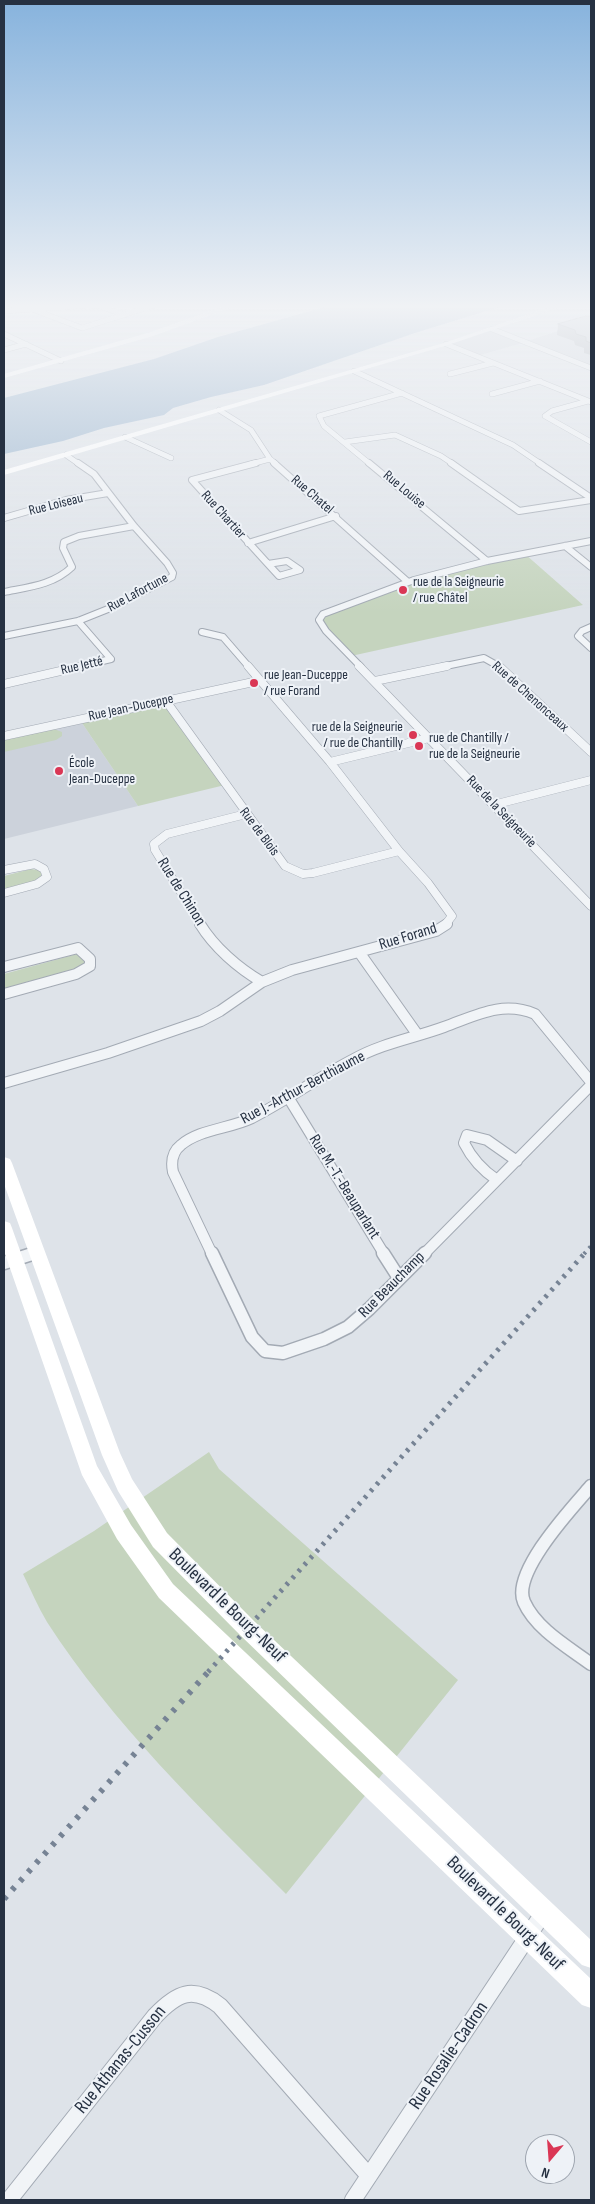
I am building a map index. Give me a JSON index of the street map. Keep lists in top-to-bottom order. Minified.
{"streets":{"street":["Rue Louise","Rue Chatel","Rue Loiseau","Rue Chartier","Rue Lafortune","Rue Jetté","Rue de Chenonceaux","Rue Jean-Duceppe","Rue de la Seigneurie","Rue de Blois","Rue de Chinon","Rue Forand","Rue J.-Arthur-Berthiaume","Rue M.-T.-Beauparlant","Rue Beauchamp","Boulevard le Bourg-Neuf","Rue Rosalie-Cadron","Rue Athanas-Cusson"]},"crossings":[["Rue Louise","Rue de la Seigneurie"],["Rue Chatel","Rue Chartier"],["Rue Chatel","Rue de la Seigneurie"],["Rue Loiseau","Rue Lafortune"],["Rue Lafortune","Rue Jetté"],["Rue de Chenonceaux","Rue de la Seigneurie"],["Rue Jean-Duceppe","Rue de Blois"],["Rue Jean-Duceppe","Rue Forand"],["Rue de Blois","Rue de Chinon"],["Rue de Blois","Rue Forand"],["Rue de Chinon","Rue Forand"],["Rue J.-Arthur-Berthiaume","Rue M.-T.-Beauparlant"],["Rue J.-Arthur-Berthiaume","Rue Beauchamp"],["Rue M.-T.-Beauparlant","Rue Beauchamp"],["Boulevard le Bourg-Neuf","Rue Rosalie-Cadron"],["Rue Rosalie-Cadron","Rue Athanas-Cusson"]],"places":["rue de la Seigneurie / rue Châtel","rue Jean-Duceppe / rue Forand","rue de la Seigneurie / rue de Chantilly","rue de Chantilly / rue de la Seigneurie","École Jean-Duceppe"],"north":"bottom"}
